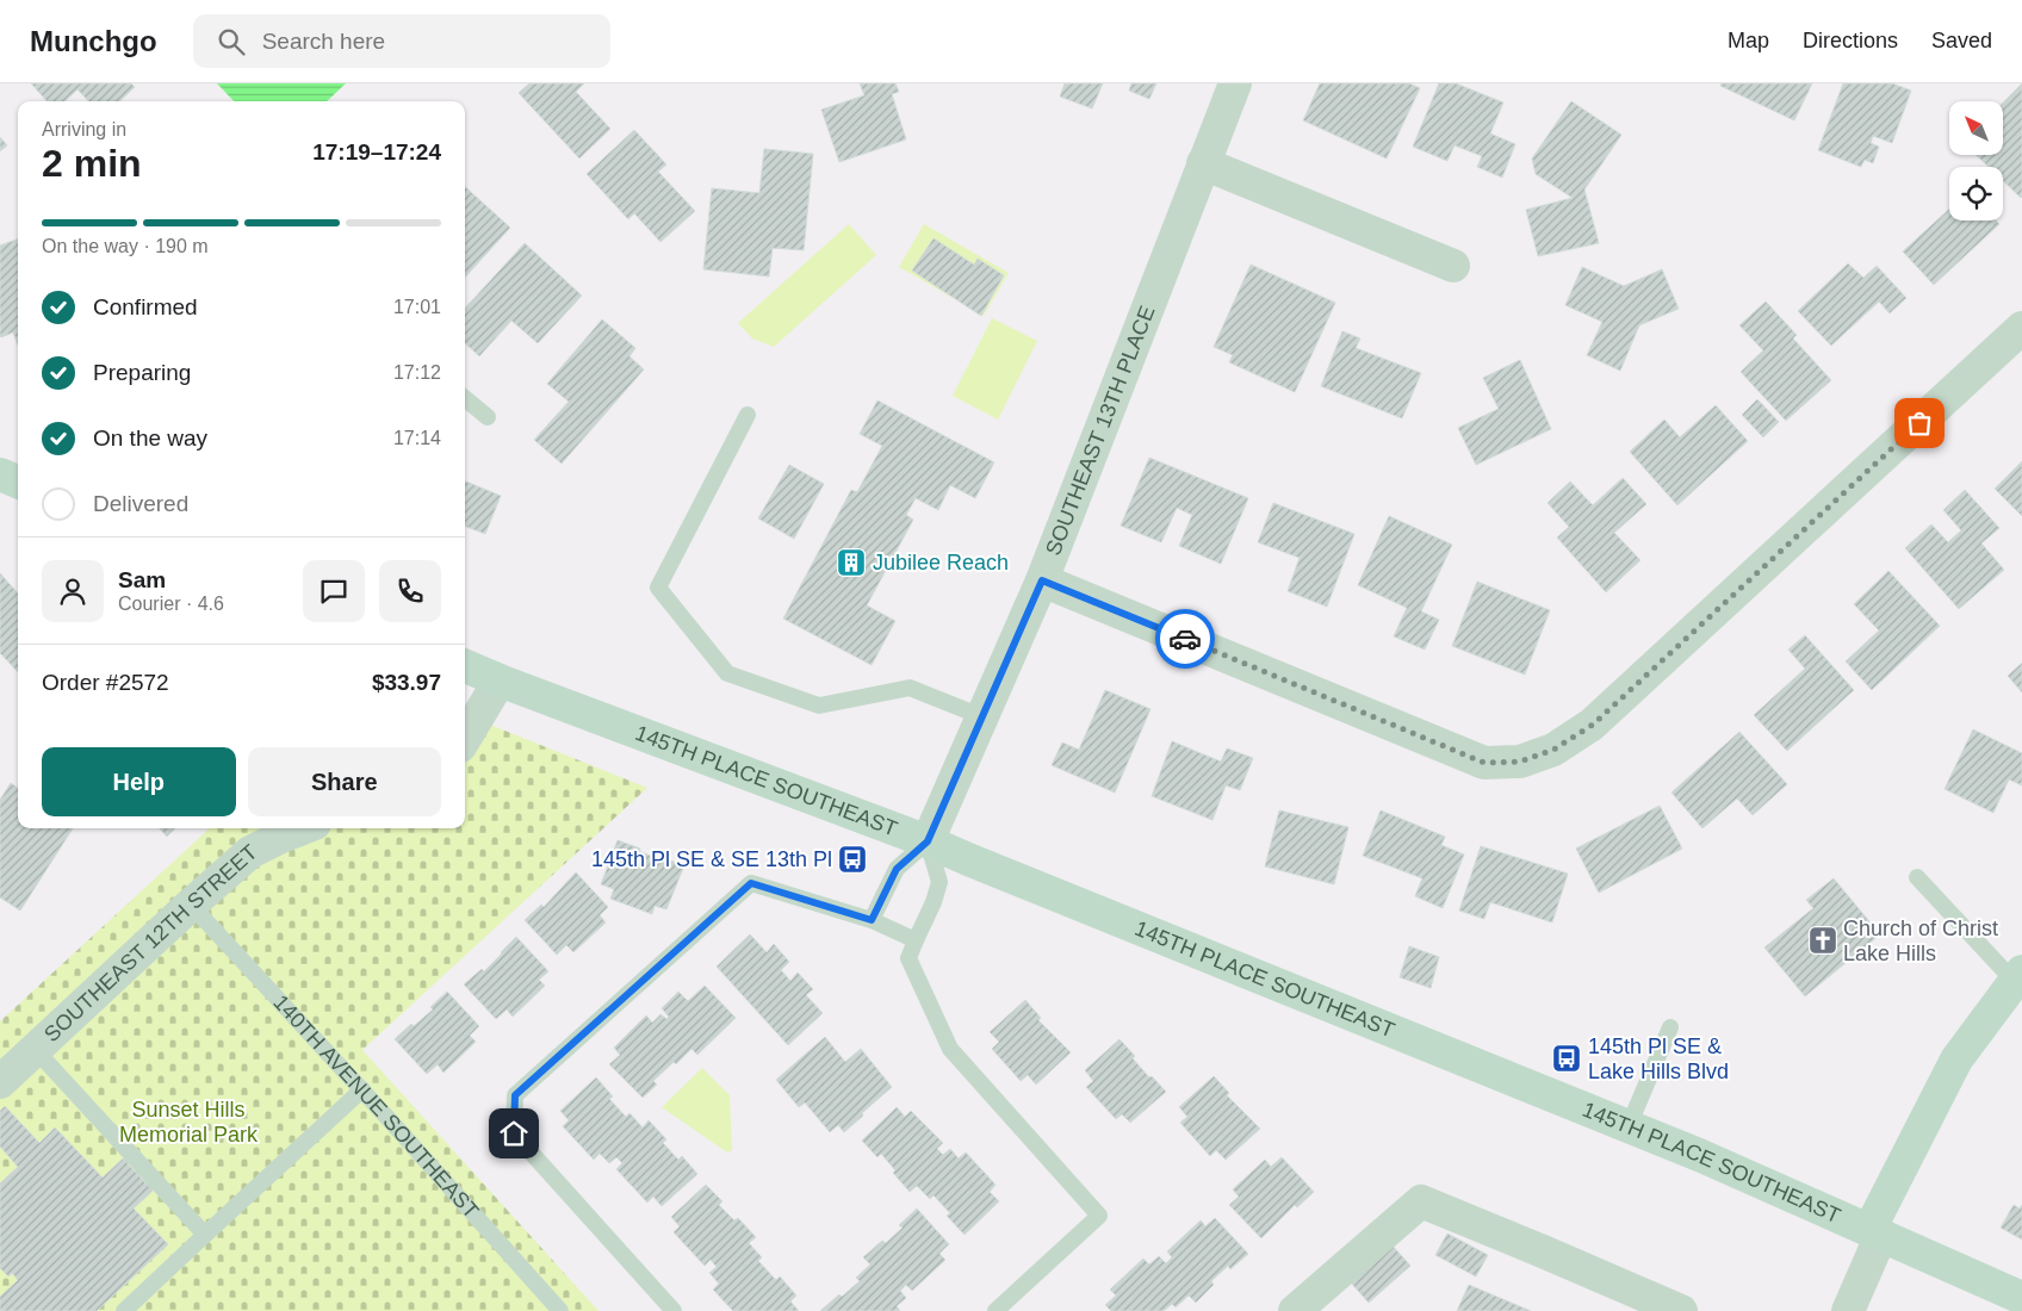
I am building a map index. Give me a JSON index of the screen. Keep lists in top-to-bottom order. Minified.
{"streets":{"street":["SOUTHEAST 13TH PLACE","145TH PLACE SOUTHEAST","SOUTHEAST 12TH STREET"],"lane":["140TH AVENUE SOUTHEAST"]},"crossings":[["SOUTHEAST 13TH PLACE","145TH PLACE SOUTHEAST"],["SOUTHEAST 12TH STREET","140TH AVENUE SOUTHEAST"]],"parks":["Sunset Hills Memorial Park"],"places":{"building":["Jubilee Reach"],"bus stop":["145th Pl SE & SE 13th Pl","145th Pl SE & Lake Hills Blvd"],"church":["Church of Christ Lake Hills"]},"north":"top left","page":{"header":"Munchgo","search":"Search here","nav":["Map","Directions","Saved"],"heading":["2 min","Arriving in","17:19–17:24"],"panel":["Sam","Courier · 4.6","Order #2572","$33.97"],"bar":"On the way · 190 m","list":[["Confirmed","17:01"],["Preparing","17:12"],["On the way","17:14"],"Delivered"],"buttons":["Help","Share"]}}
